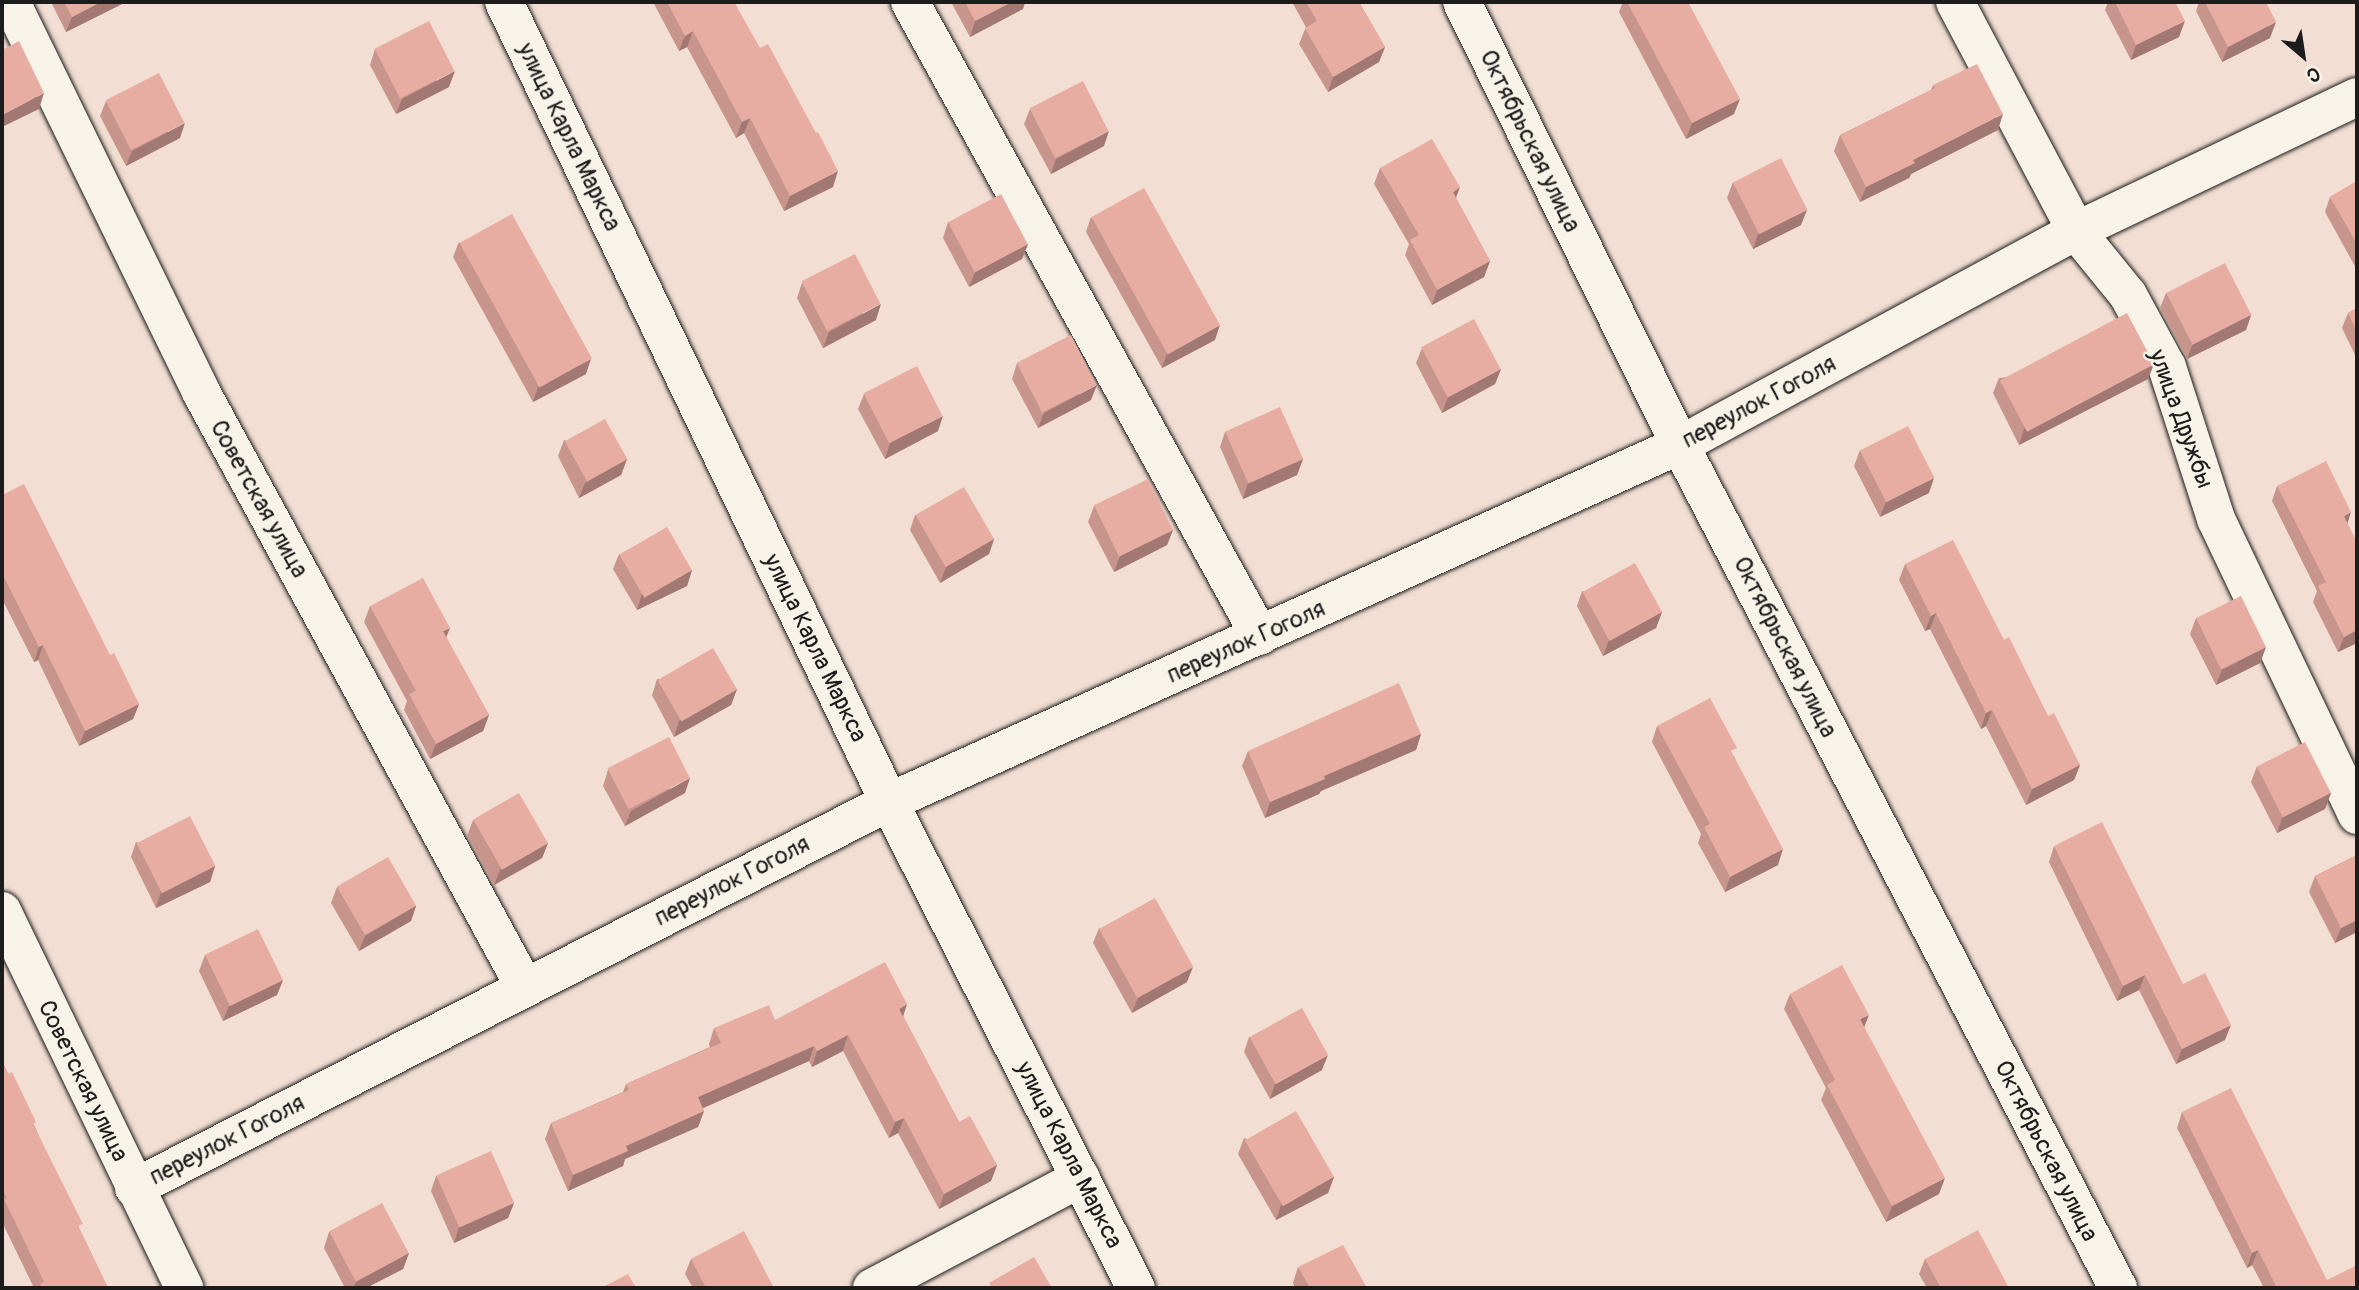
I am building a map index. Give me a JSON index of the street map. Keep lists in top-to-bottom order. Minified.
{"streets":{"street":["улица Карла Маркса","Октябрьская улица","переулок Гоголя","улица Дружбы","Советская улица"]},"crossings":[["улица Карла Маркса","переулок Гоголя"],["Октябрьская улица","переулок Гоголя"],["переулок Гоголя","улица Дружбы"],["переулок Гоголя","Советская улица"]],"north":"bottom right"}
